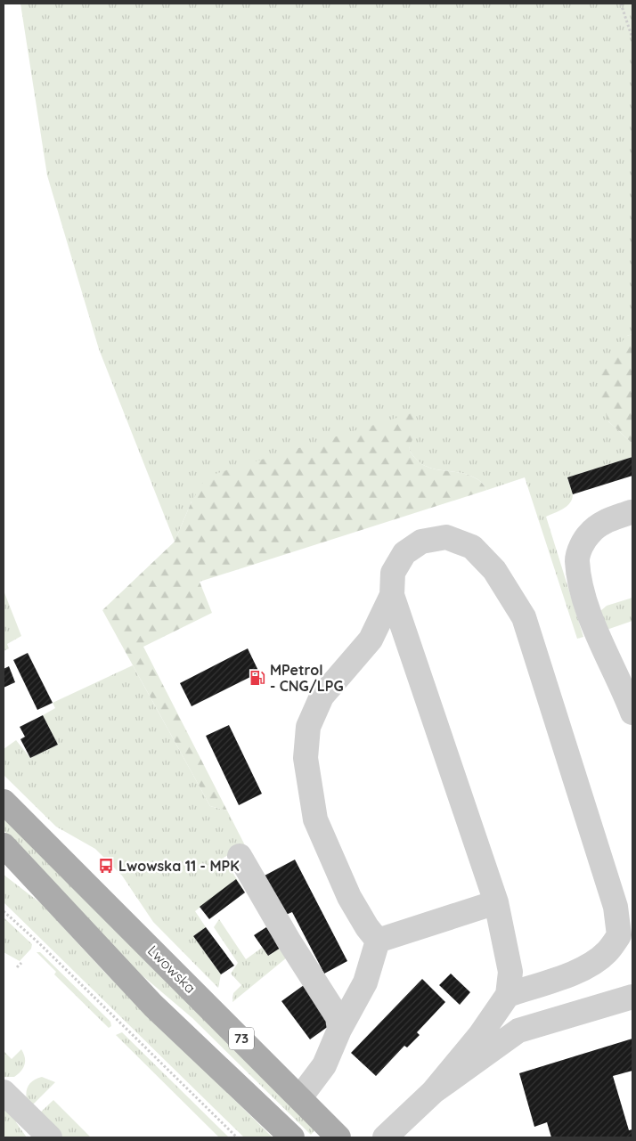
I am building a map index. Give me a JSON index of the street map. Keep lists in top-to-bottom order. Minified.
{"streets":{"main road":["Lwowska","73"]},"places":{"fuel station":["MPetrol - CNG/LPG"],"bus stop":["Lwowska 11 - MPK"]}}
